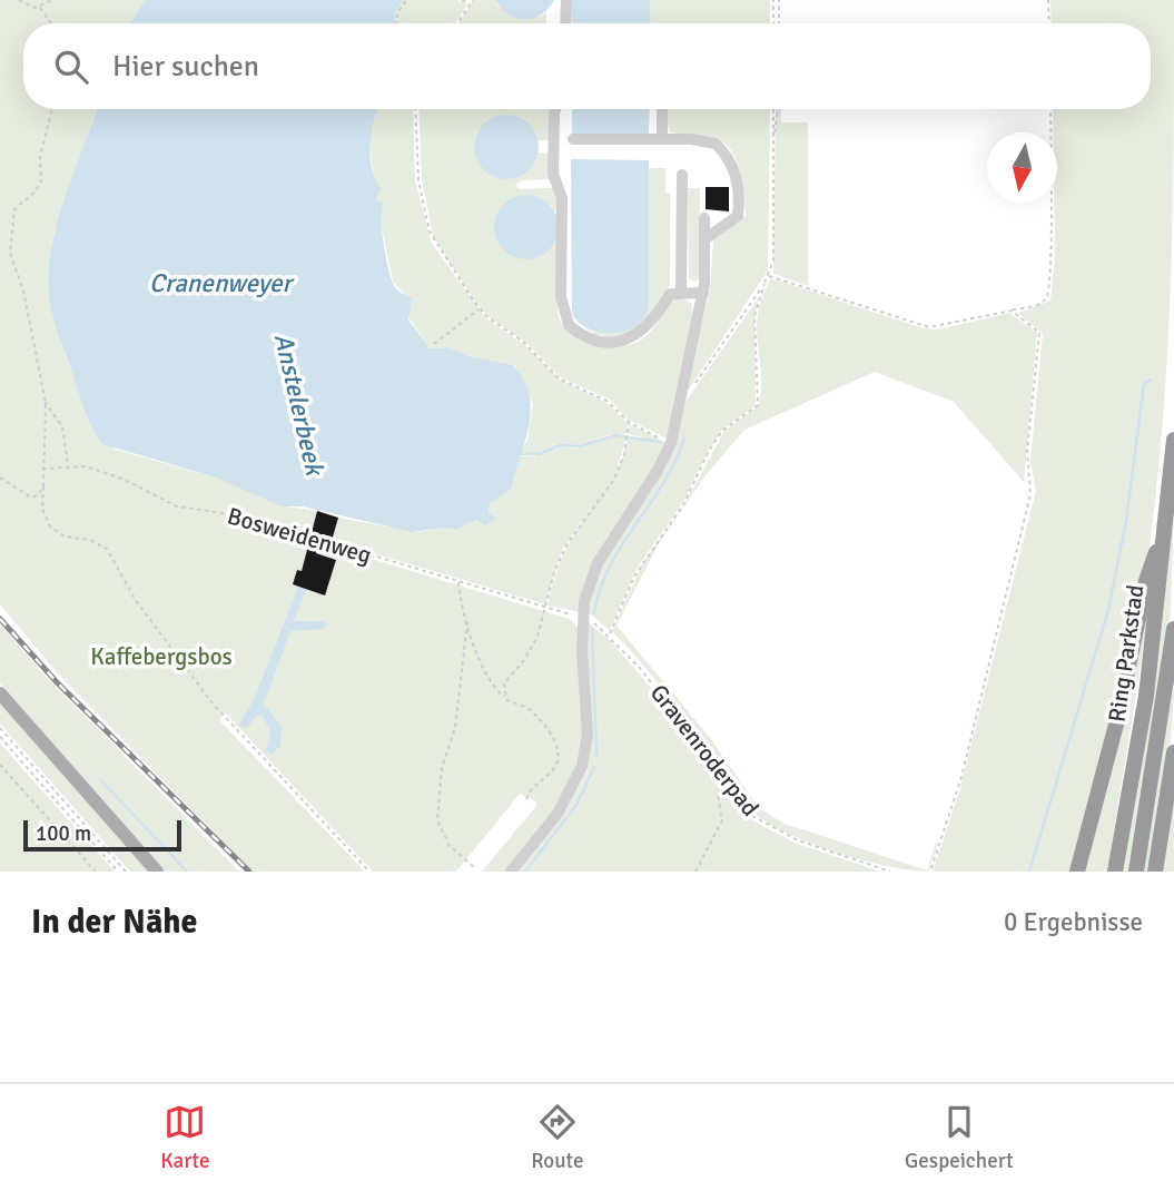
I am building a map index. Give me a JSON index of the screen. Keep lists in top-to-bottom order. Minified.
{"streets":{"highway":["Ring Parkstad"],"path":["Bosweidenweg","Gravenroderpad"]},"crossings":[["Bosweidenweg","Gravenroderpad"]],"water":["Cranenweyer","Anstelerbeek"],"parks":["Kaffebergsbos"],"scale_bar":"100 m","north":"bottom","page":{"search":"Hier suchen","scale":"100 m","heading":["In der Nähe","0 Ergebnisse"],"nav":["Karte","Route","Gespeichert"]}}
